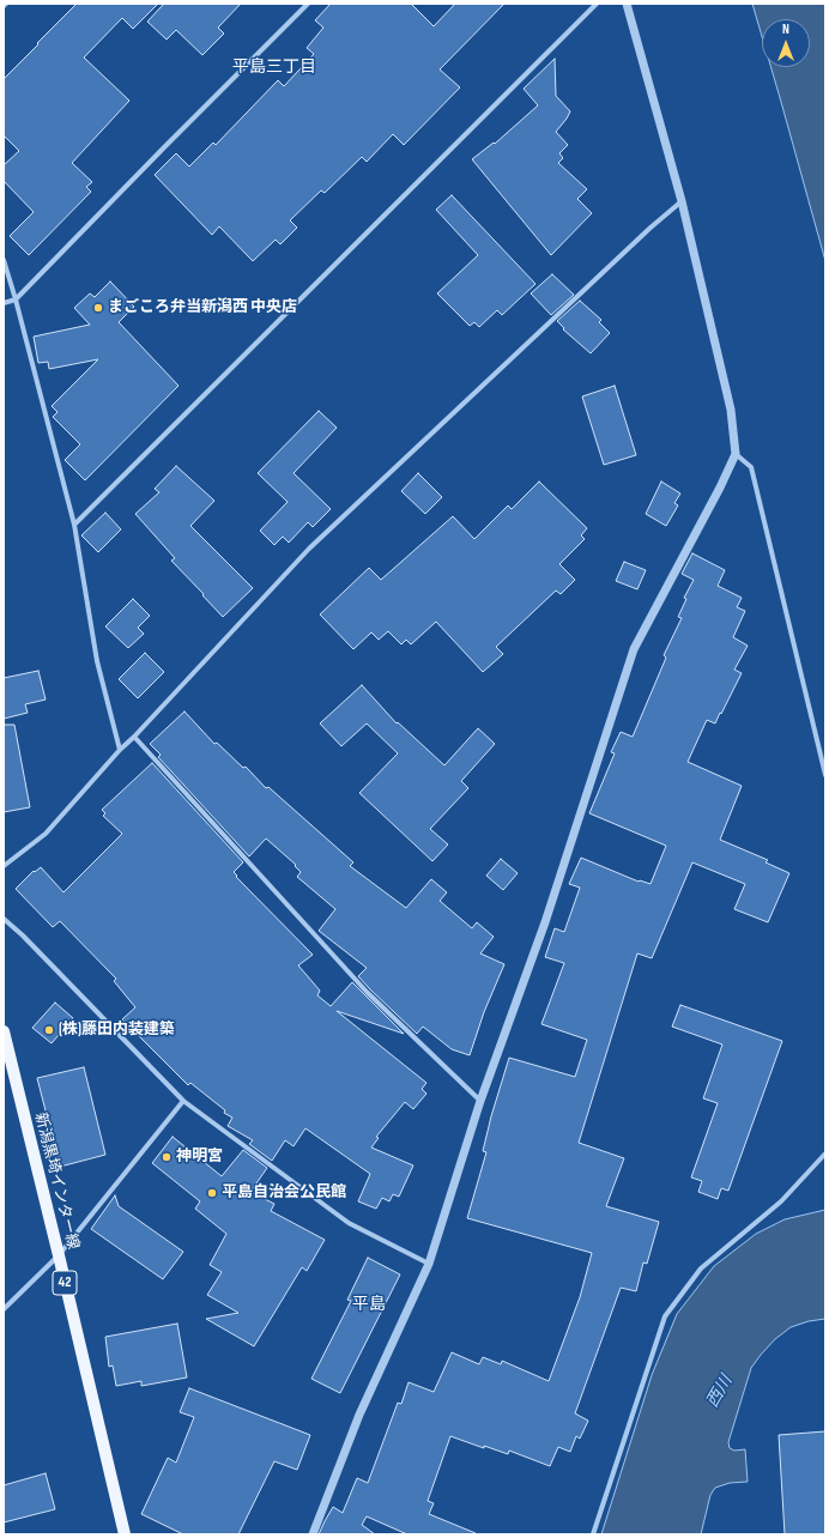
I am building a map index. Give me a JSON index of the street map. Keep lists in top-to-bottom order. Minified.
{"streets":{"main road":["新潟黒埼インター線","42"]},"districts":["平島三丁目","平島"],"water":["西川"],"places":["まごころ弁当新潟西 中央店","(株)藤田内装建築","神明宮","平島自治会公民館"],"north":"top"}
